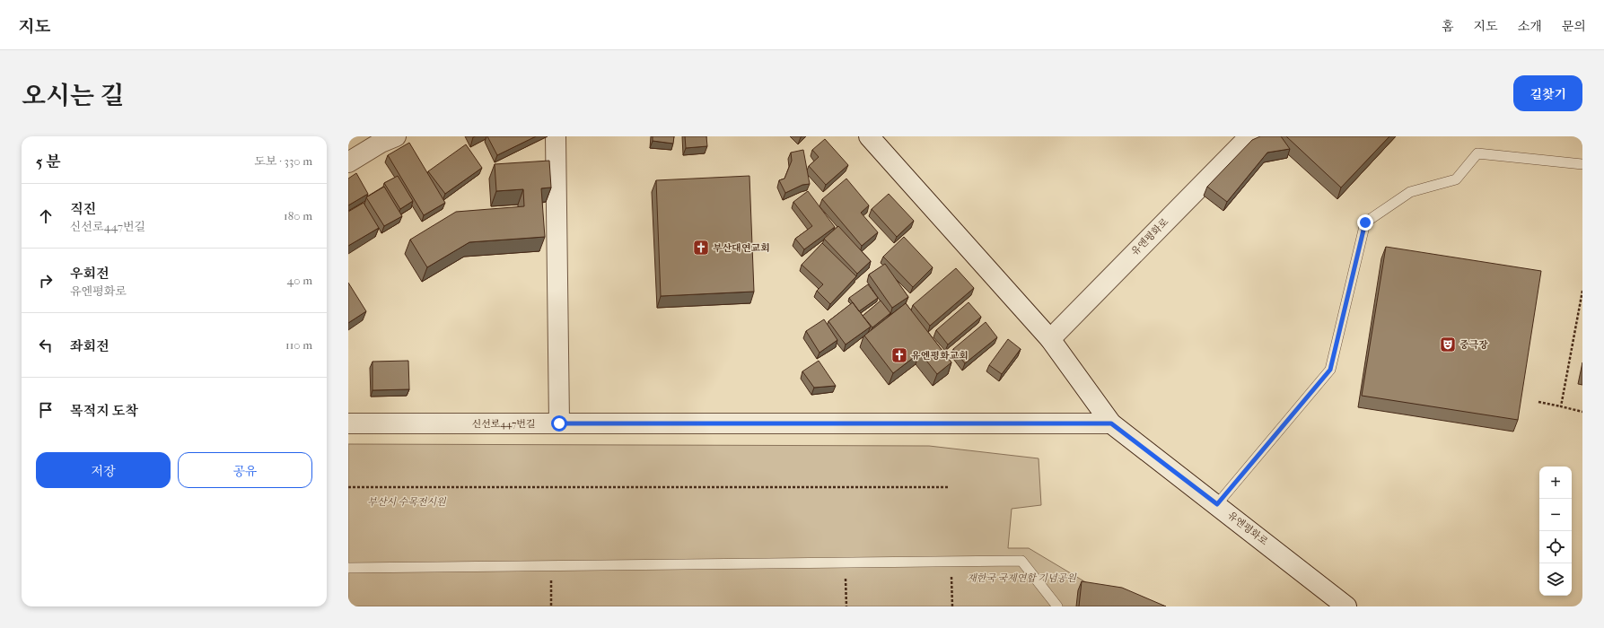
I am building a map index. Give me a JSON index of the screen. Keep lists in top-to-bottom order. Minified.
{"streets":{"street":["유엔평화로","신선로447번길"]},"crossings":[["유엔평화로","신선로447번길"]],"parks":["부산시 수목전시원","재한국 국제연합 기념공원"],"places":{"church":["부산대연교회","유엔평화교회"],"theatre":["중극장"]},"page":{"header":"지도","nav":["홈","지도","소개","문의"],"title":"오시는 길","buttons":["길찾기",["저장","공유"]],"heading":["5 분","도보 · 330 m"],"list":[["직진","신선로447번길","180 m"],["우회전","유엔평화로","40 m"],["좌회전","110 m"],"목적지 도착"],"map_buttons":["+","−"]}}
